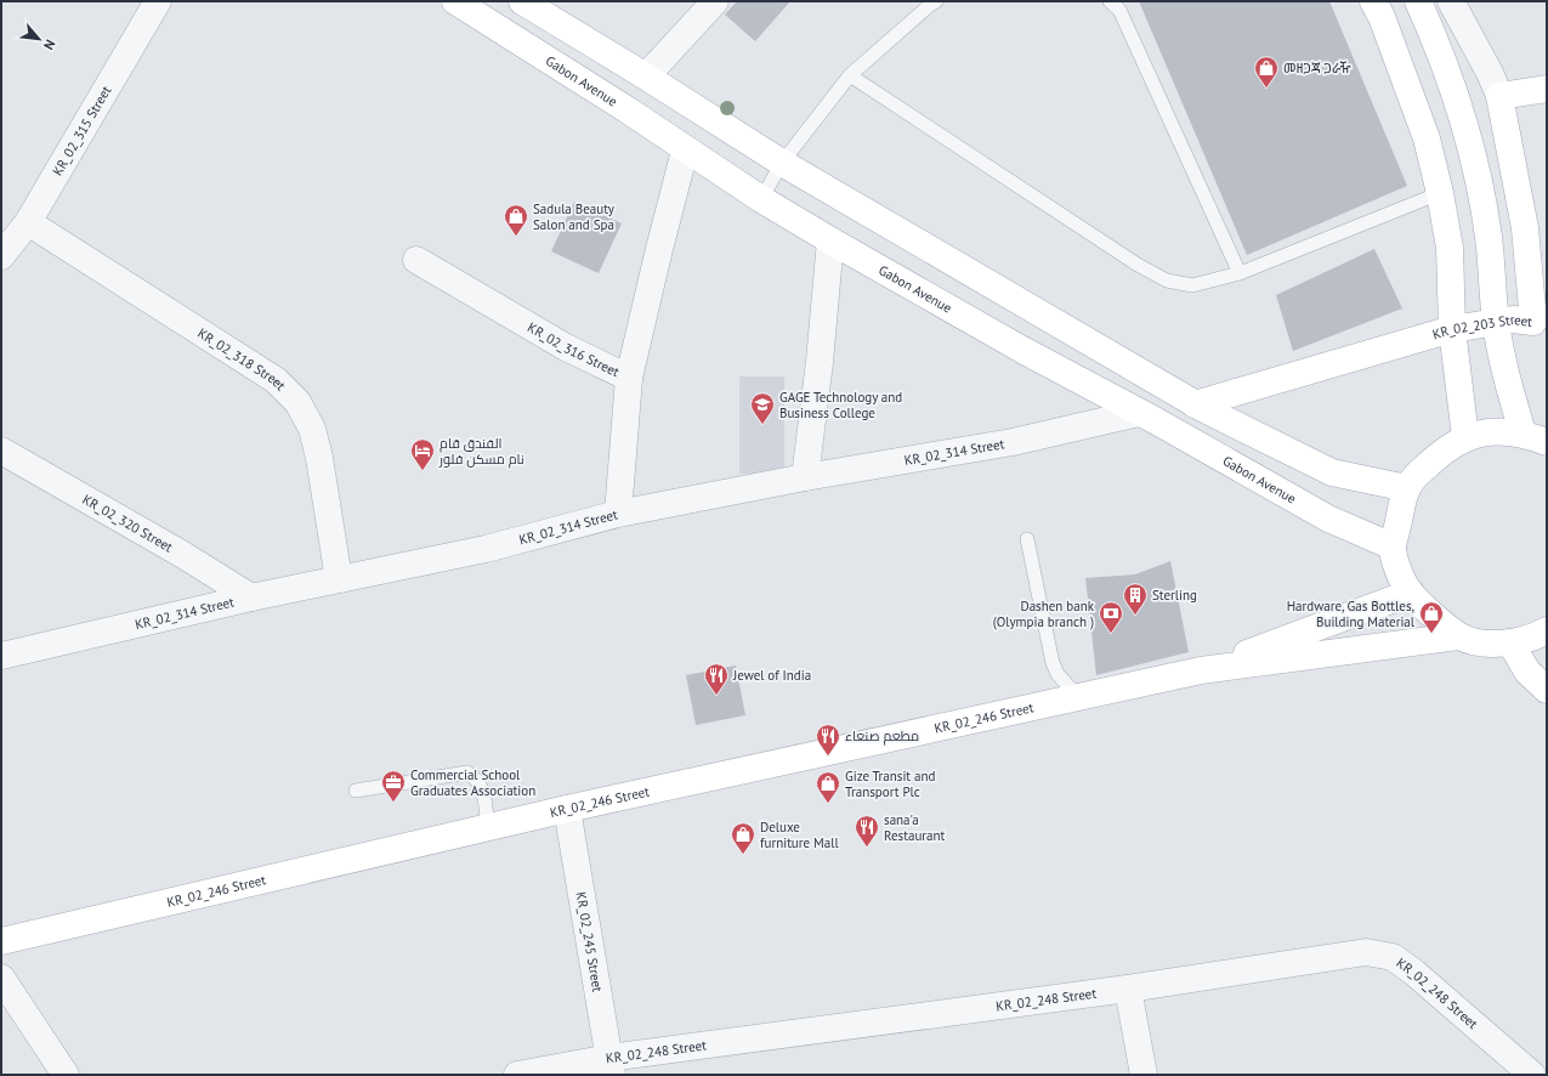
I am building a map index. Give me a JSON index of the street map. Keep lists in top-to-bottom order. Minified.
{"streets":{"main road":["Gabon Avenue","KR_02_203 Street","KR_02_246 Street"],"street":["KR_02_315 Street","KR_02_316 Street","KR_02_318 Street","KR_02_314 Street","KR_02_320 Street","KR_02_245 Street","KR_02_248 Street"]},"crossings":[["Gabon Avenue","KR_02_316 Street"],["Gabon Avenue","KR_02_314 Street"],["KR_02_315 Street","KR_02_318 Street"],["KR_02_318 Street","KR_02_314 Street"],["KR_02_314 Street","KR_02_320 Street"],["KR_02_246 Street","KR_02_245 Street"],["KR_02_245 Street","KR_02_248 Street"]],"places":{"shop":["መዘጋጃ ጋራዥ","Sadula Beauty Salon and Spa","Hardware, Gas Bottles, Building Material","Gize Transit and Transport Plc","Deluxe furniture Mall"],"school or university":["GAGE Technology and Business College"],"hotel":["الفندق قام نام مسكن فلور"],"building":["Sterling"],"bank":["Dashen bank (Olympia branch )"],"restaurant":["Jewel of India","مطعم صنعاء","sana'a Restaurant"],"office":["Commercial School Graduates Association"]},"north":"bottom right"}
